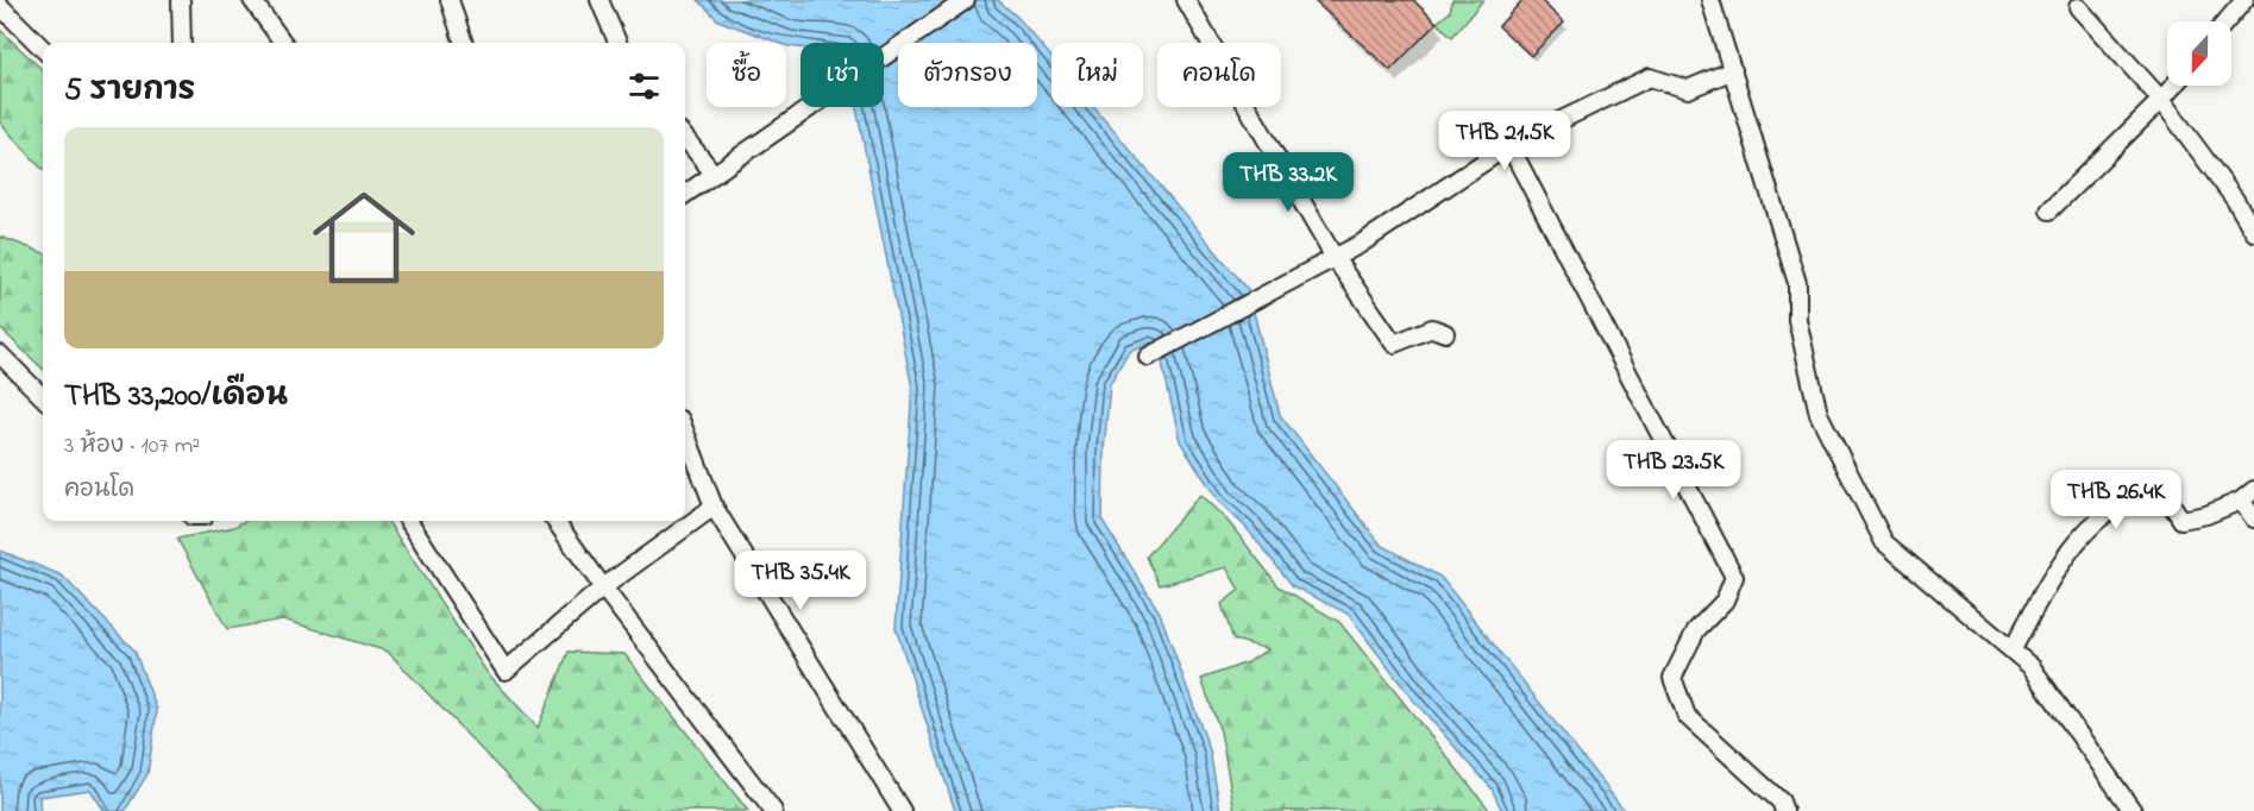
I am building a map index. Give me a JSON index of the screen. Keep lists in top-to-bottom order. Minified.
{"north":"bottom","page":{"chip":["ซื้อ","เช่า","ตัวกรอง","ใหม่","คอนโด"],"heading":"5 รายการ","price":["THB 21.5K","THB 33.2K","THB 23.5K","THB 26.4K","THB 35.4K"],"list":[{"name":"THB 33,200/เดือน","note":"3 ห้อง · 107 m² · คอนโด"}]}}
